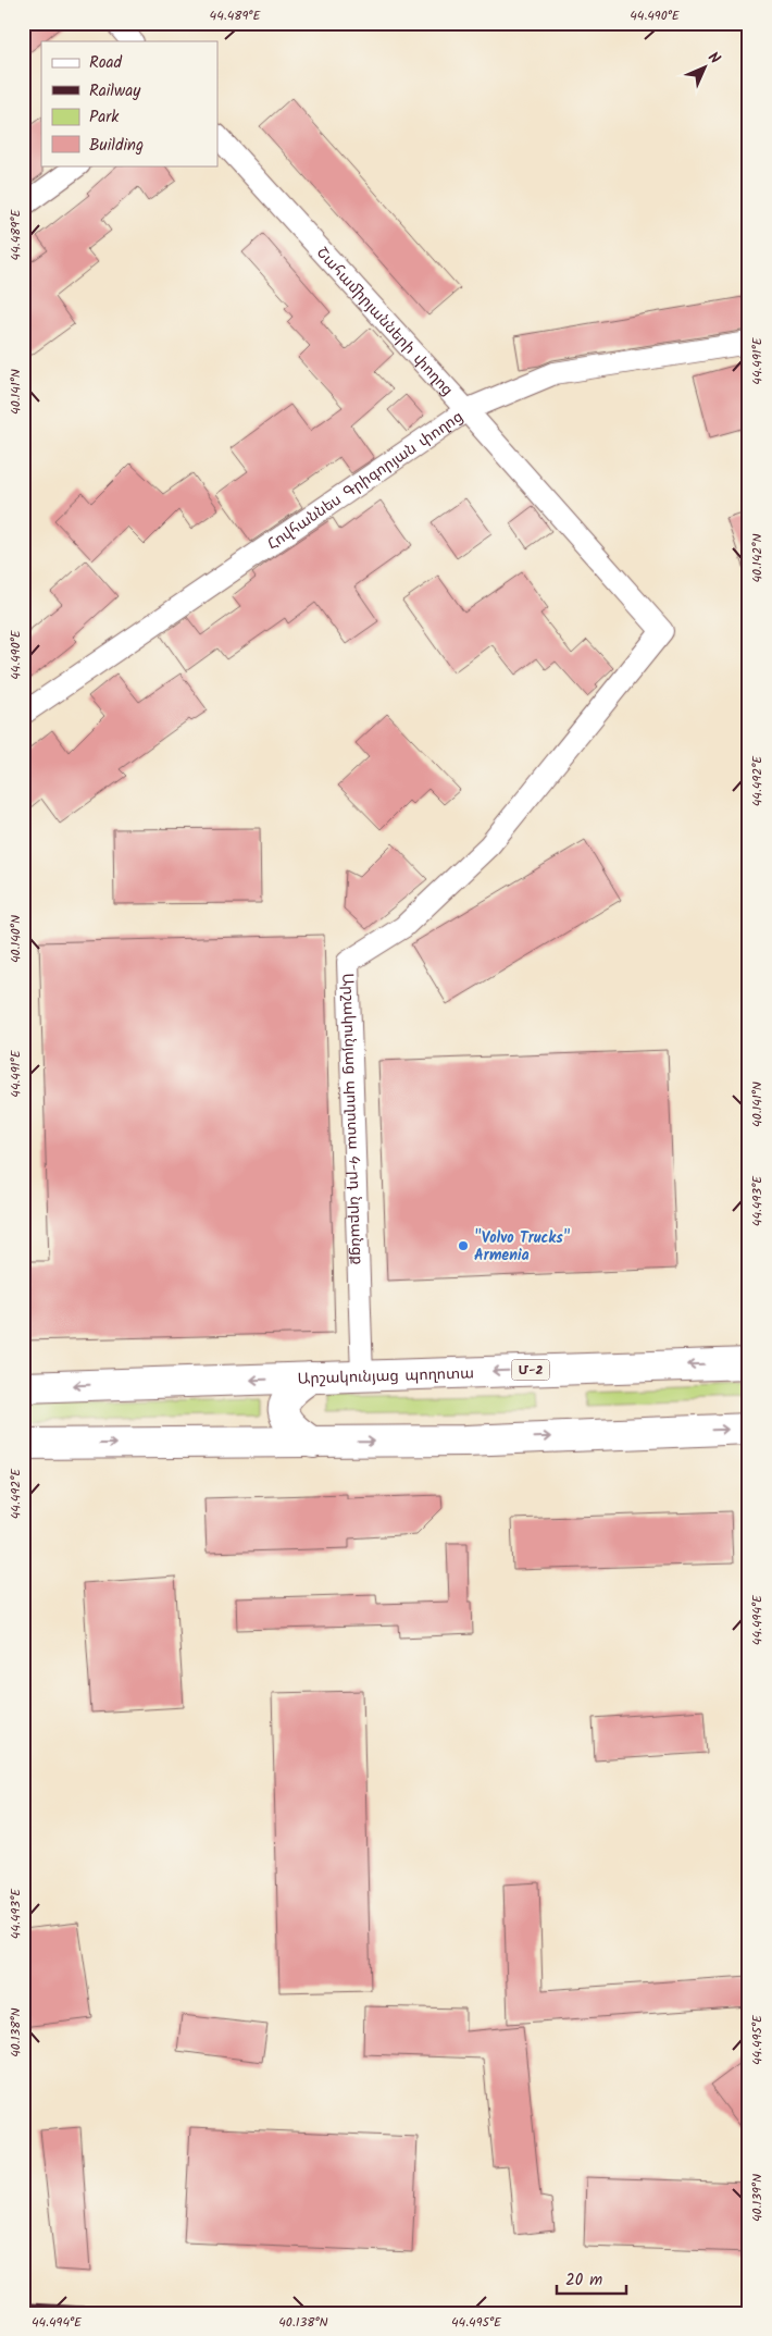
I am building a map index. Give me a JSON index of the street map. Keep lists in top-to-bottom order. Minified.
{"streets":{"main road":["Մ-2","Արշակունյաց պողոտա"],"street":["Շահամիրյանների փողոց","Հովհաննես Գրիգորյան փողոց","Արշակունյաց պողոտա 4-րդ նրբանցք"]},"crossings":[["Շահամիրյանների փողոց","Հովհաննես Գրիգորյան փողոց"],["Շահամիրյանների փողոց","Արշակունյաց պողոտա 4-րդ նրբանցք"],["Արշակունյաց պողոտա 4-րդ նրբանցք","Արշակունյաց պողոտա"]],"places":["\"Volvo Trucks\" Armenia"],"legend":["Road","Railway","Park","Building"],"scale_bar":"20 m","north":"top right","coordinates":["44.489°E","44.490°E","44.491°E","40.141°N","40.142°N","44.492°E","40.140°N","44.493°E","44.494°E","40.138°N","44.495°E","40.139°N"]}
